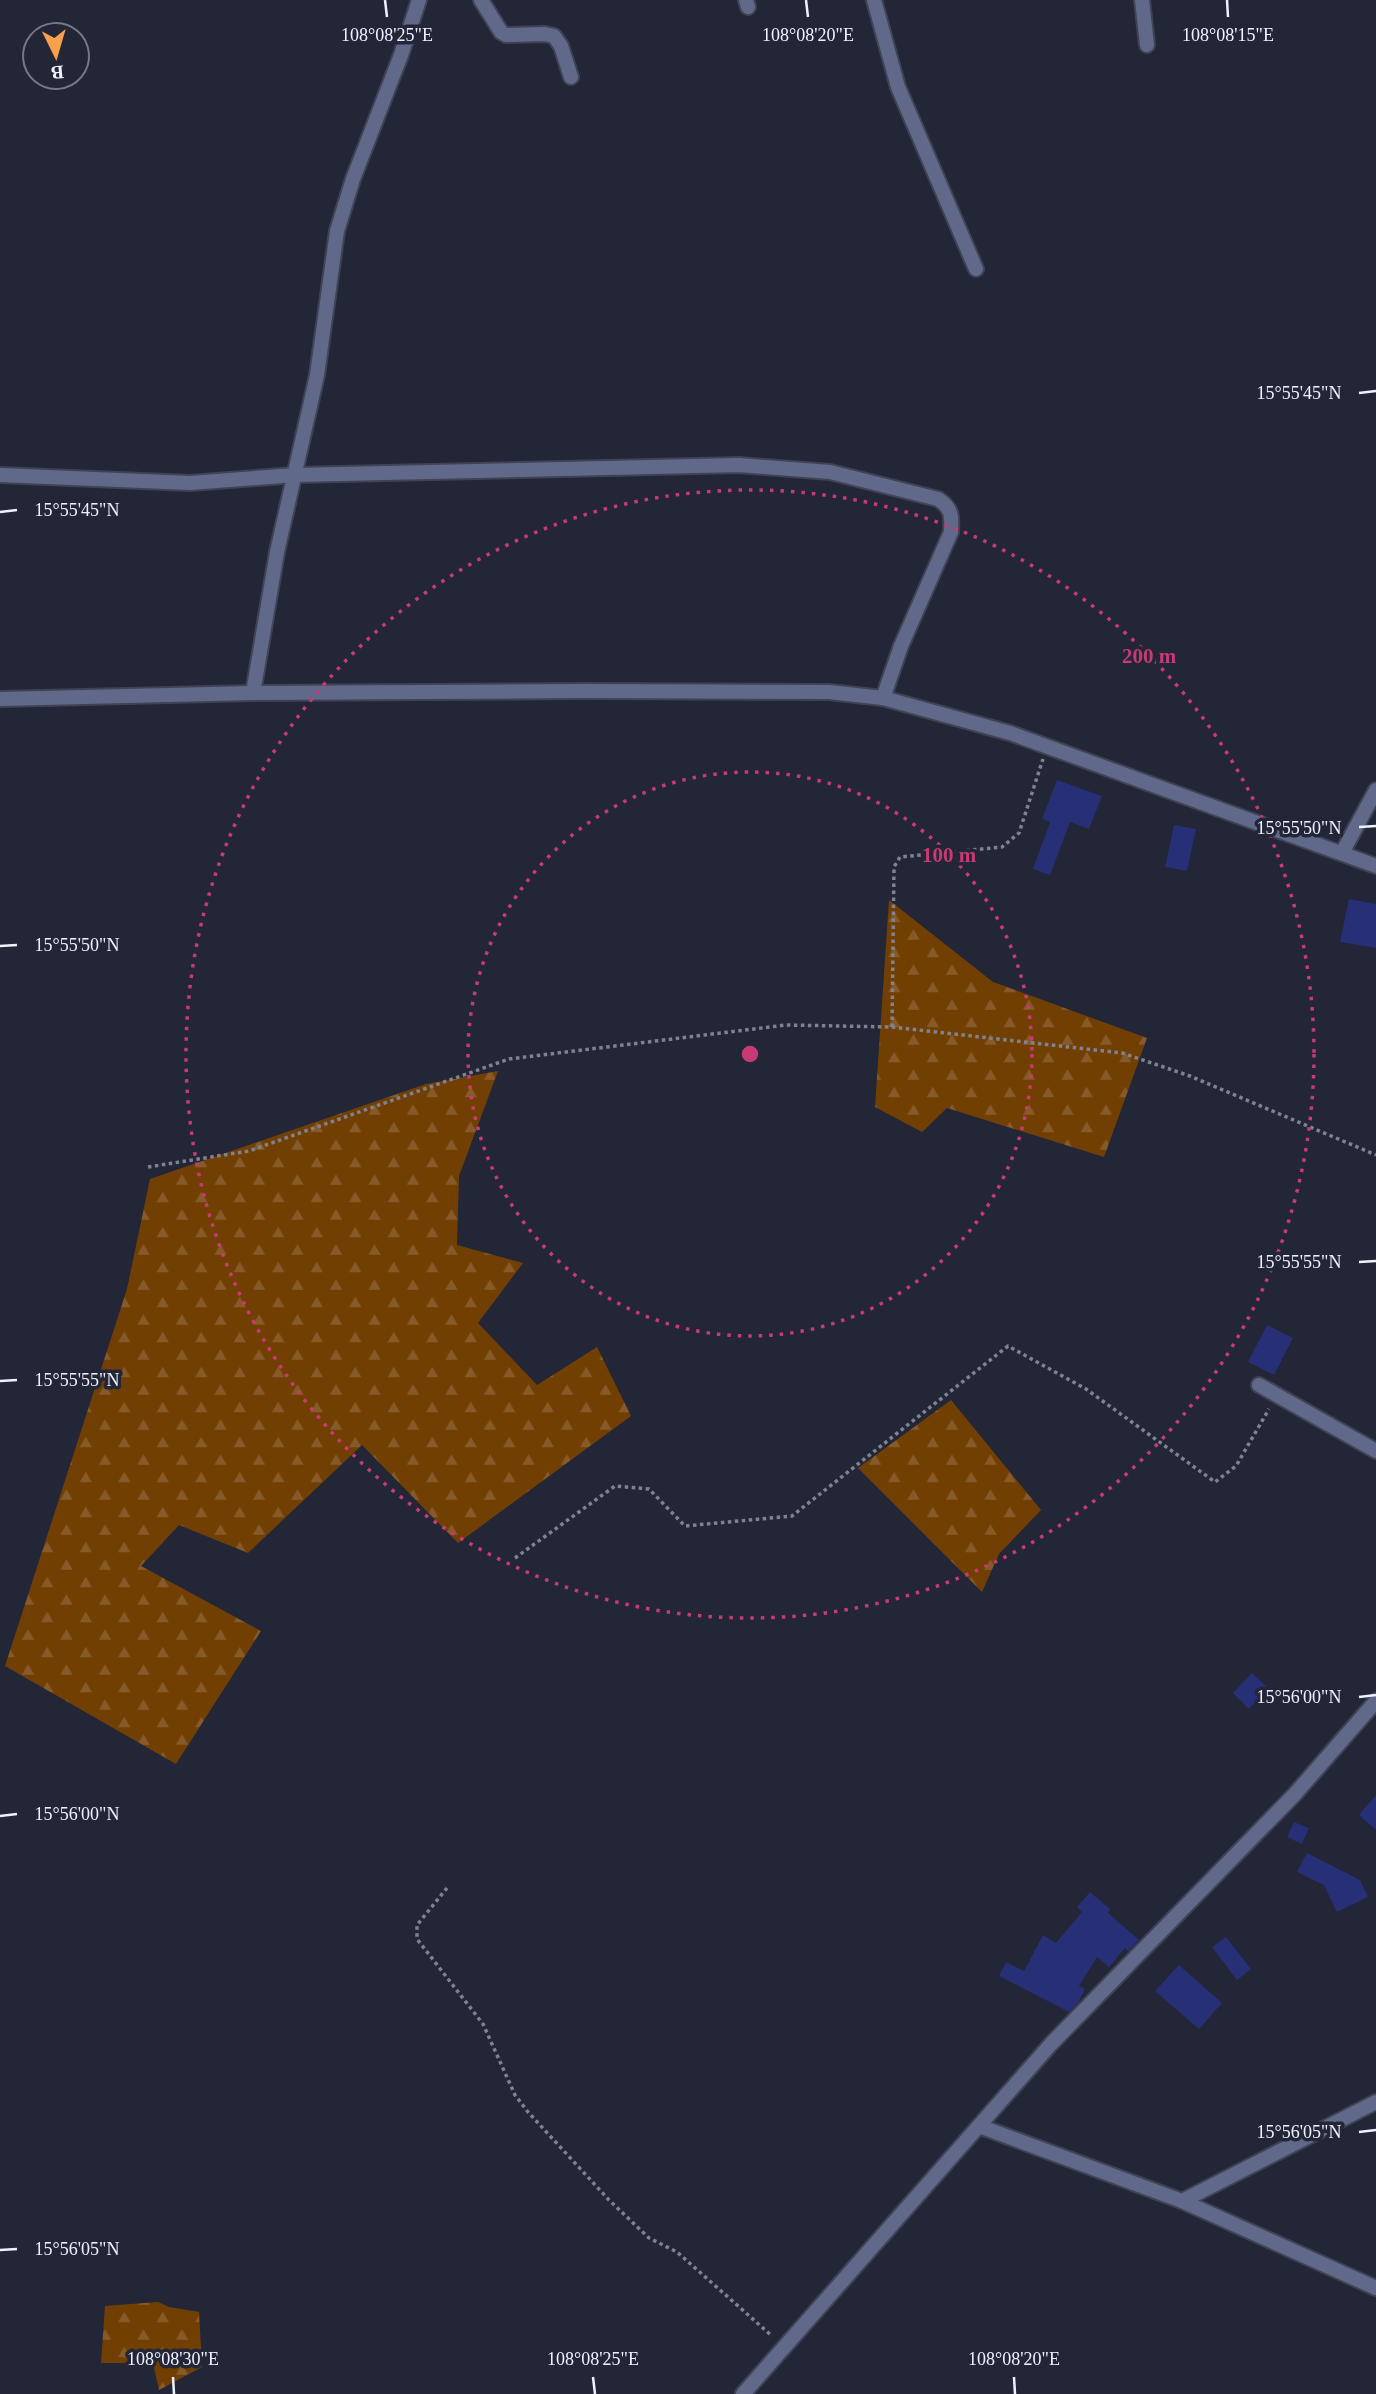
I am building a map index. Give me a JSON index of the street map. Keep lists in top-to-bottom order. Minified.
{"north":"bottom","coordinates":["108°08'25\"E","108°08'20\"E","108°08'15\"E","15°55'45\"N","15°55'50\"N","15°55'55\"N","15°56'00\"N","15°56'05\"N","108°08'30\"E"],"rings":["200 m","100 m"]}
